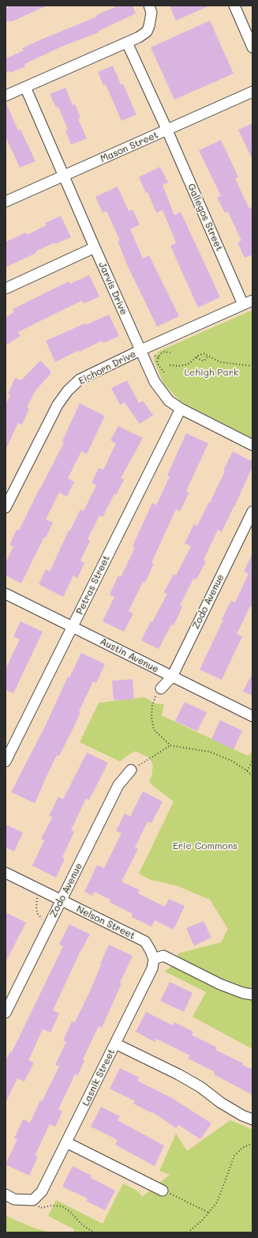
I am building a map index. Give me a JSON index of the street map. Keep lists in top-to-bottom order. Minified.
{"streets":{"street":["Mason Street","Gallegos Street","Jarvis Drive","Eichorn Drive","Petras Street","Zodo Avenue","Austin Avenue","Nelson Street","Lasnik Street"]},"crossings":[["Mason Street","Gallegos Street"],["Mason Street","Jarvis Drive"],["Gallegos Street","Eichorn Drive"],["Jarvis Drive","Eichorn Drive"],["Jarvis Drive","Petras Street"],["Petras Street","Austin Avenue"],["Zodo Avenue","Austin Avenue"],["Zodo Avenue","Nelson Street"],["Nelson Street","Lasnik Street"]],"parks":["Lehigh Park","Erie Commons"]}
